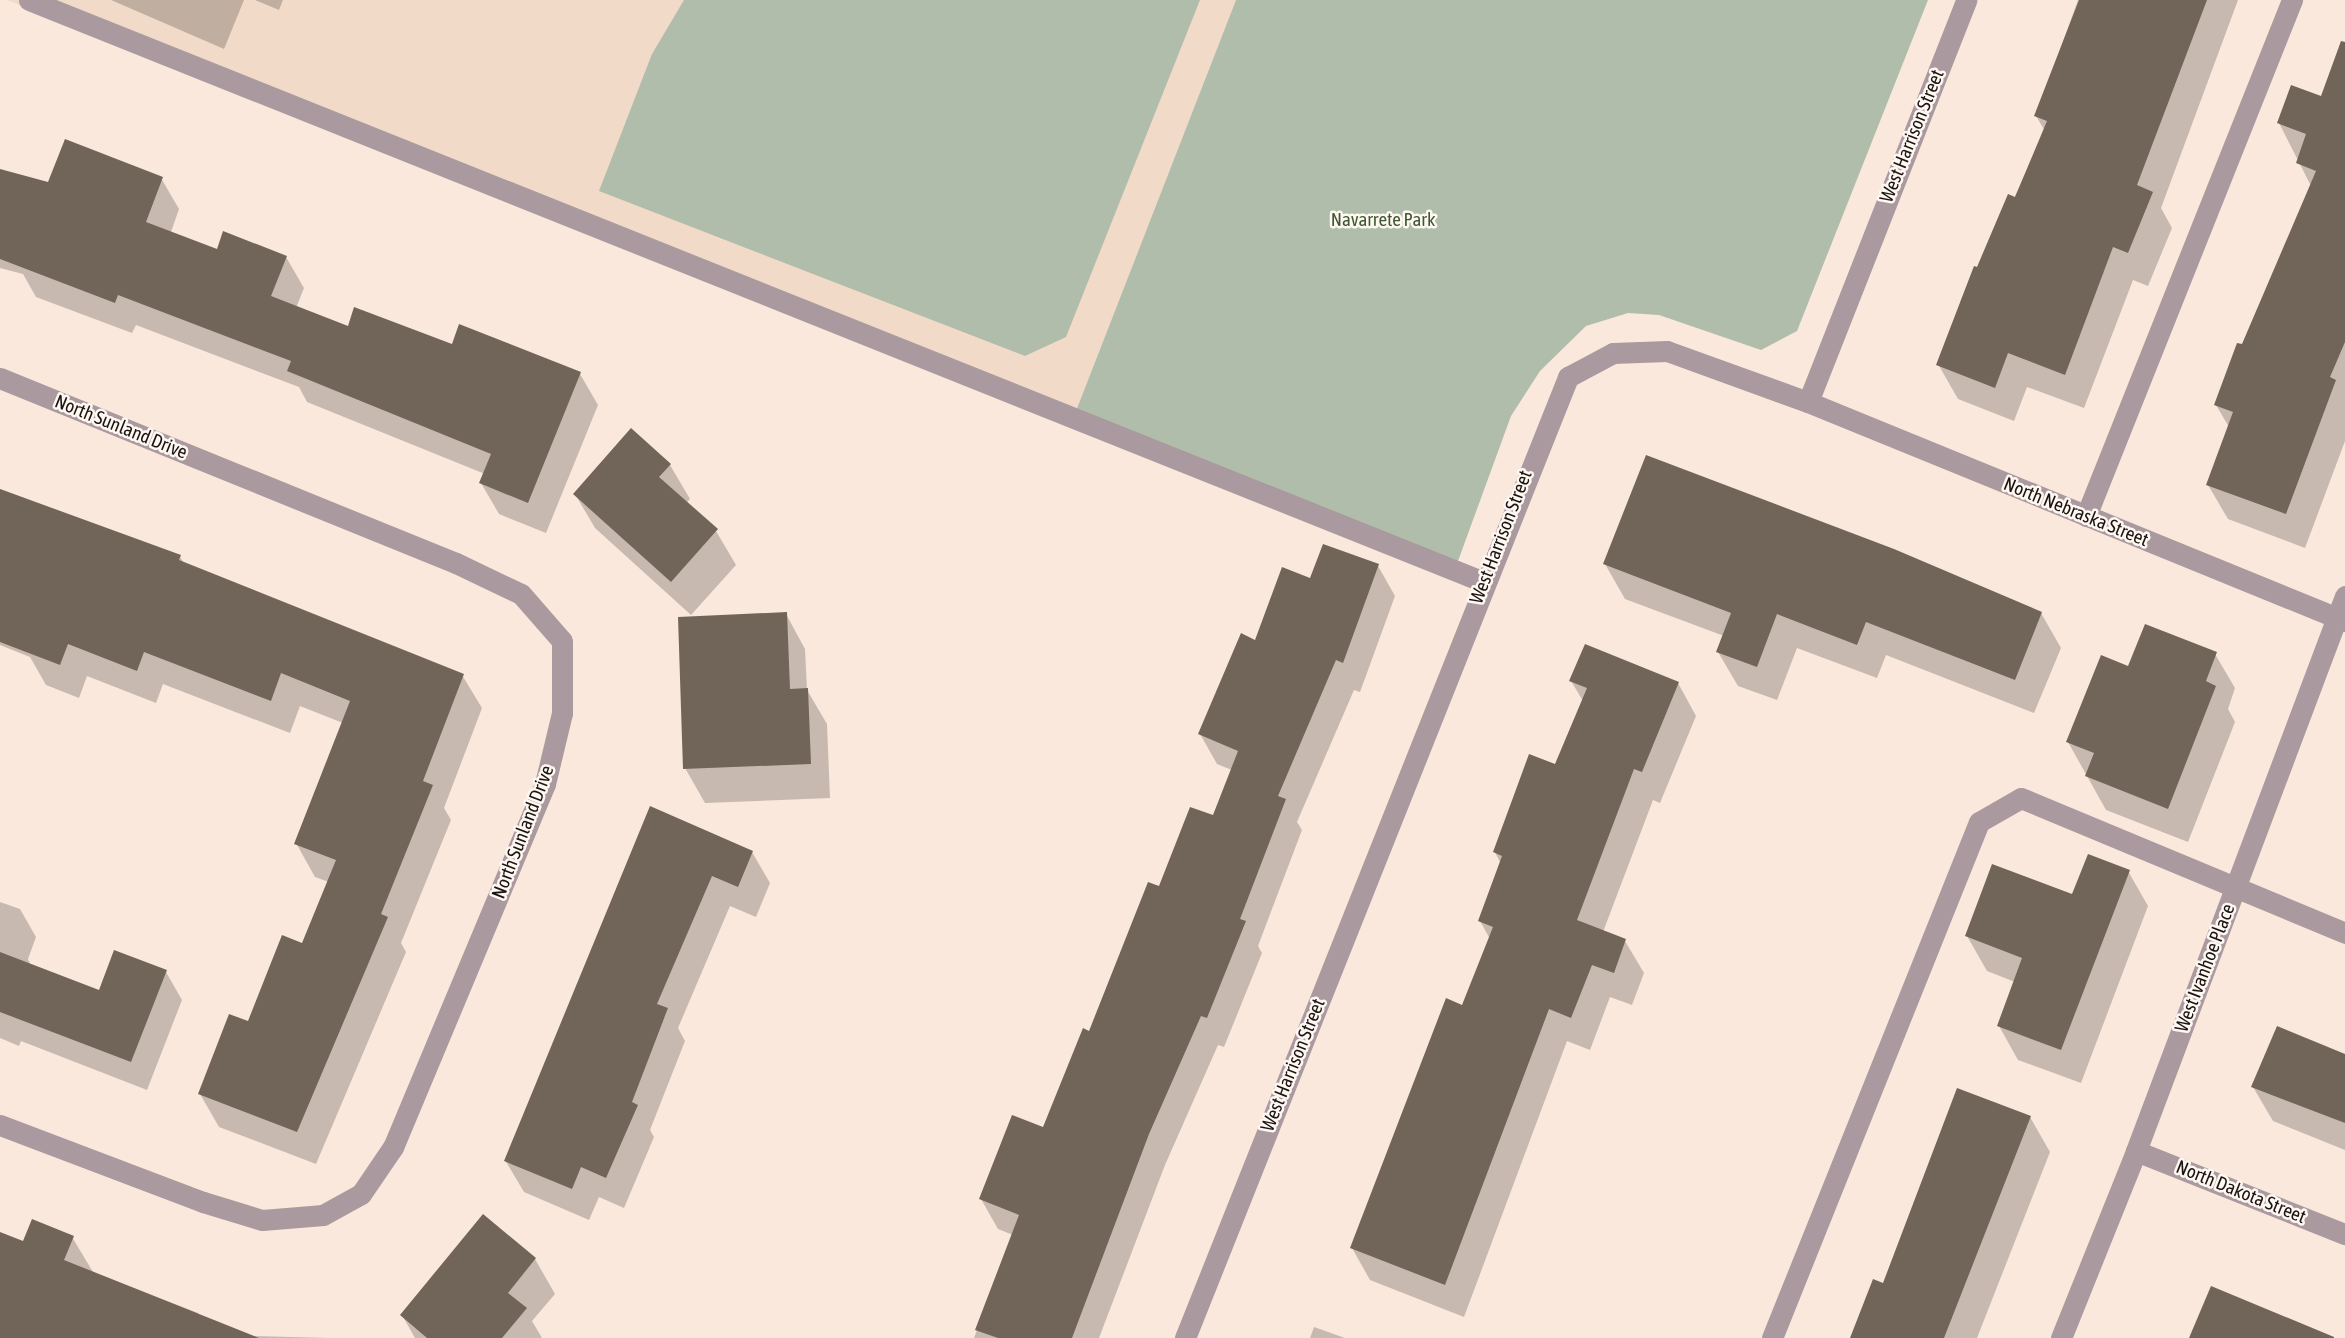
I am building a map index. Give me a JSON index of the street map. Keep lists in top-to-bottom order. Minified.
{"streets":{"street":["West Harrison Street","North Sunland Drive","North Nebraska Street","West Ivanhoe Place","North Dakota Street"]},"crossings":[["West Harrison Street","North Nebraska Street"],["North Nebraska Street","West Ivanhoe Place"],["West Ivanhoe Place","North Dakota Street"]],"parks":["Navarrete Park"]}
